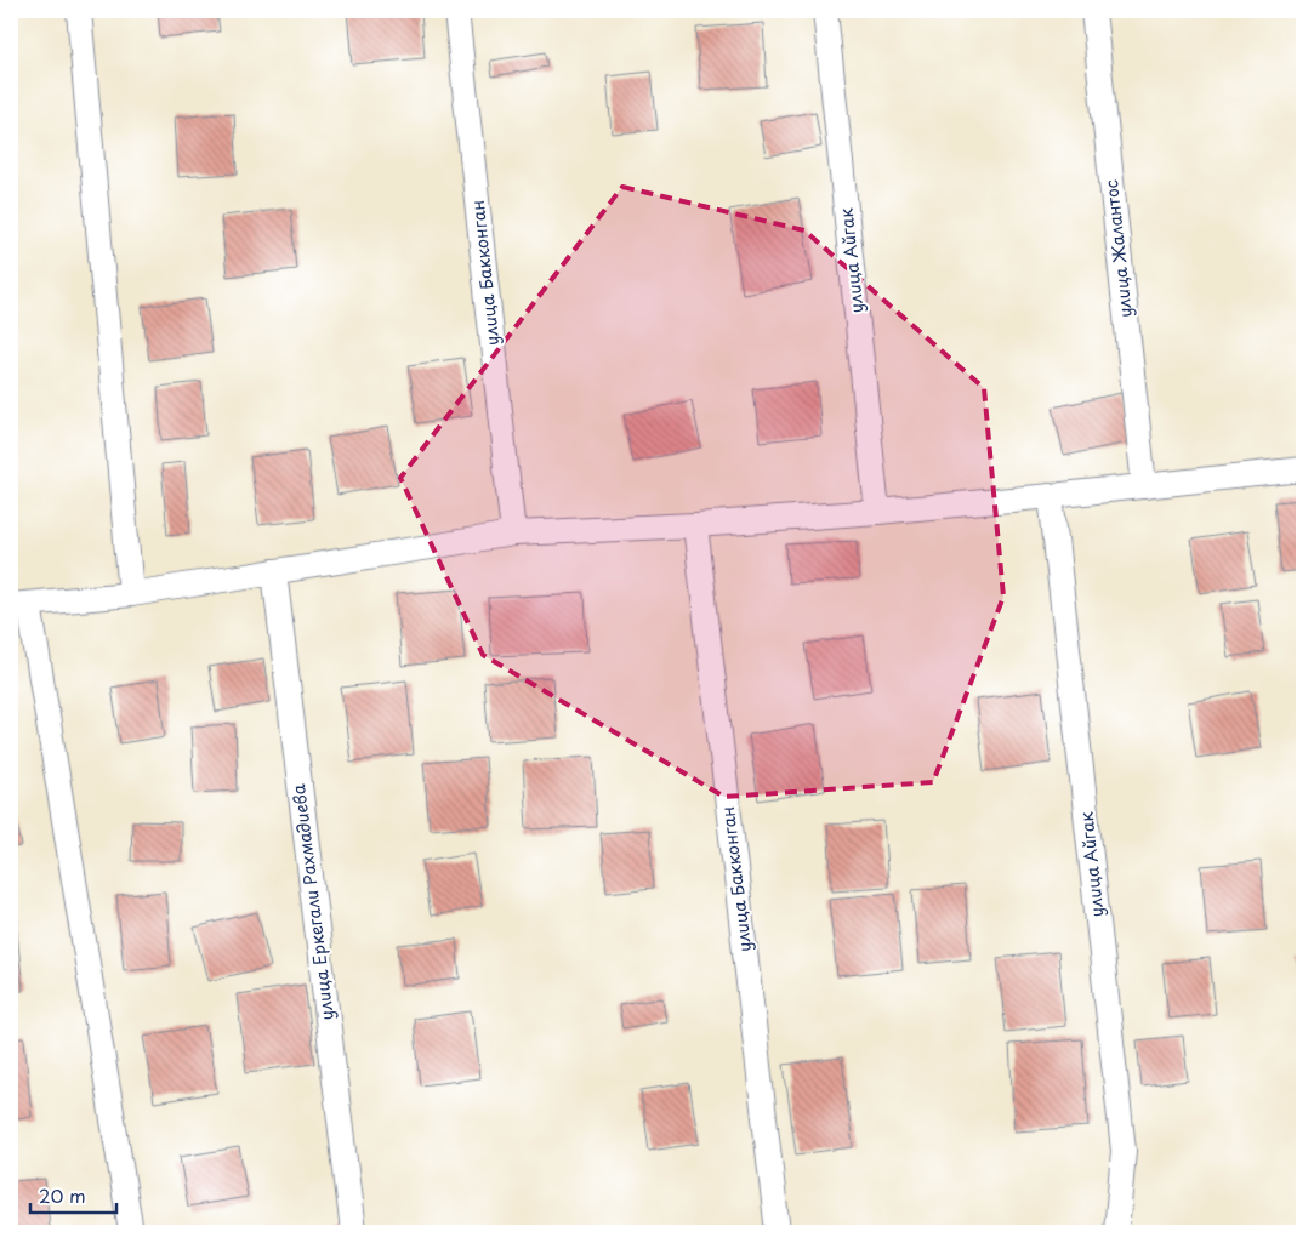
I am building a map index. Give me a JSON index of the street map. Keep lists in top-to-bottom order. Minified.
{"streets":{"street":["улица Жалантос","улица Айгак","улица Бакконган","улица Еркегали Рахмадиева"]},"scale_bar":"20 m"}
